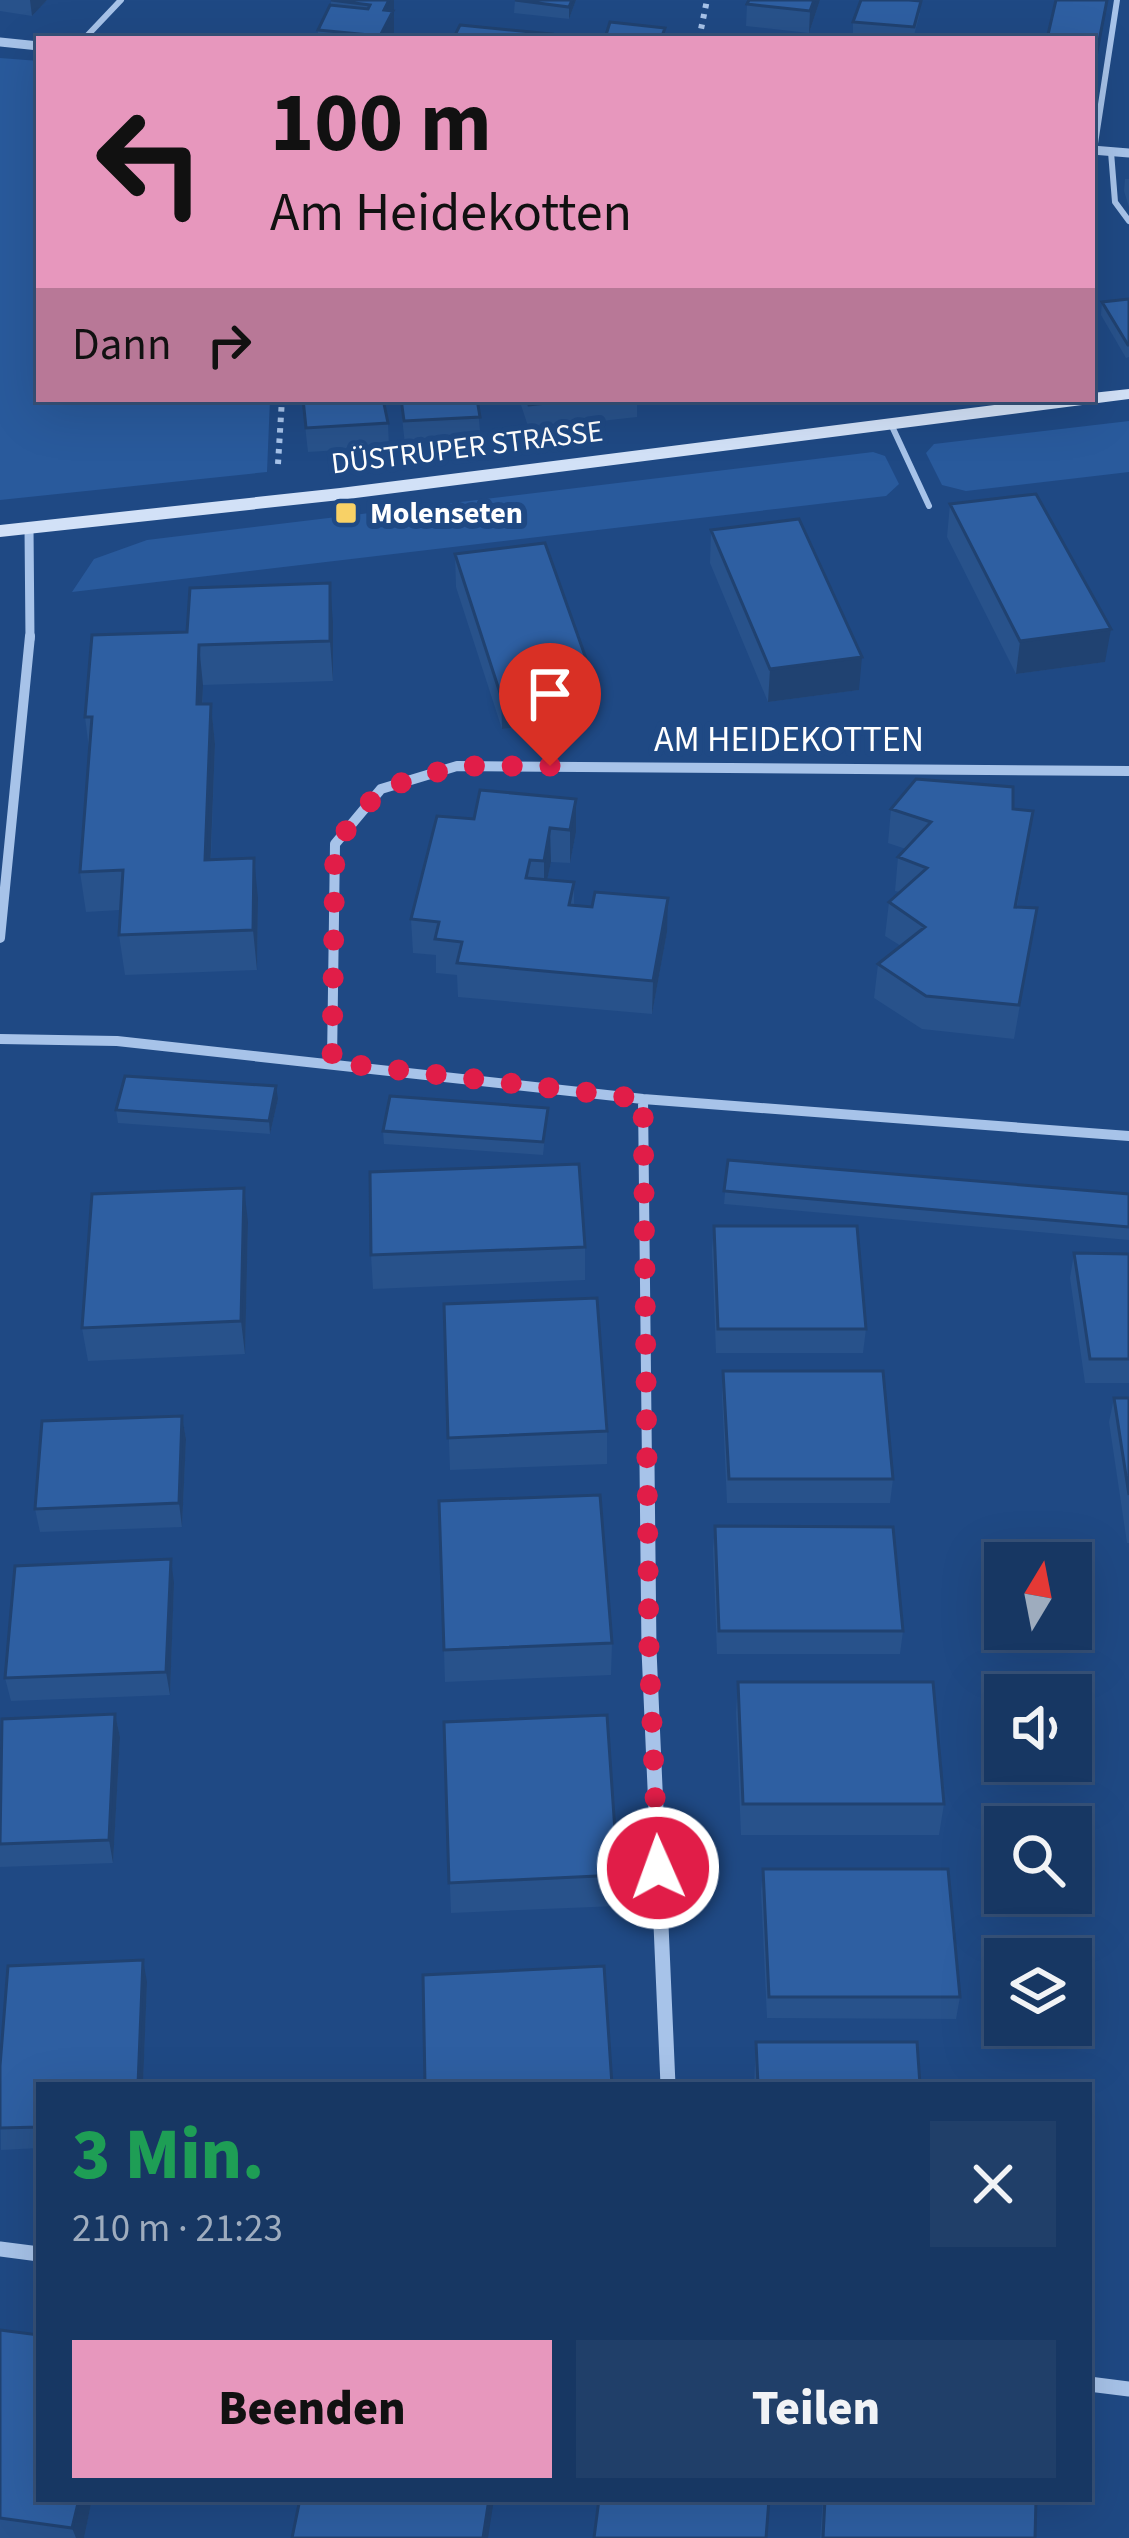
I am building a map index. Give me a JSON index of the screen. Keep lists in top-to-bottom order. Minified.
{"streets":{"street":["DÜSTRUPER STRASSE","AM HEIDEKOTTEN"]},"places":{"transit":["Molenseten"]},"north":"top","page":{"turn":["100 m","Am Heidekotten"],"then":"Dann","heading":["3 Min.","210 m · 21:23"],"buttons":["Beenden","Teilen"]}}
